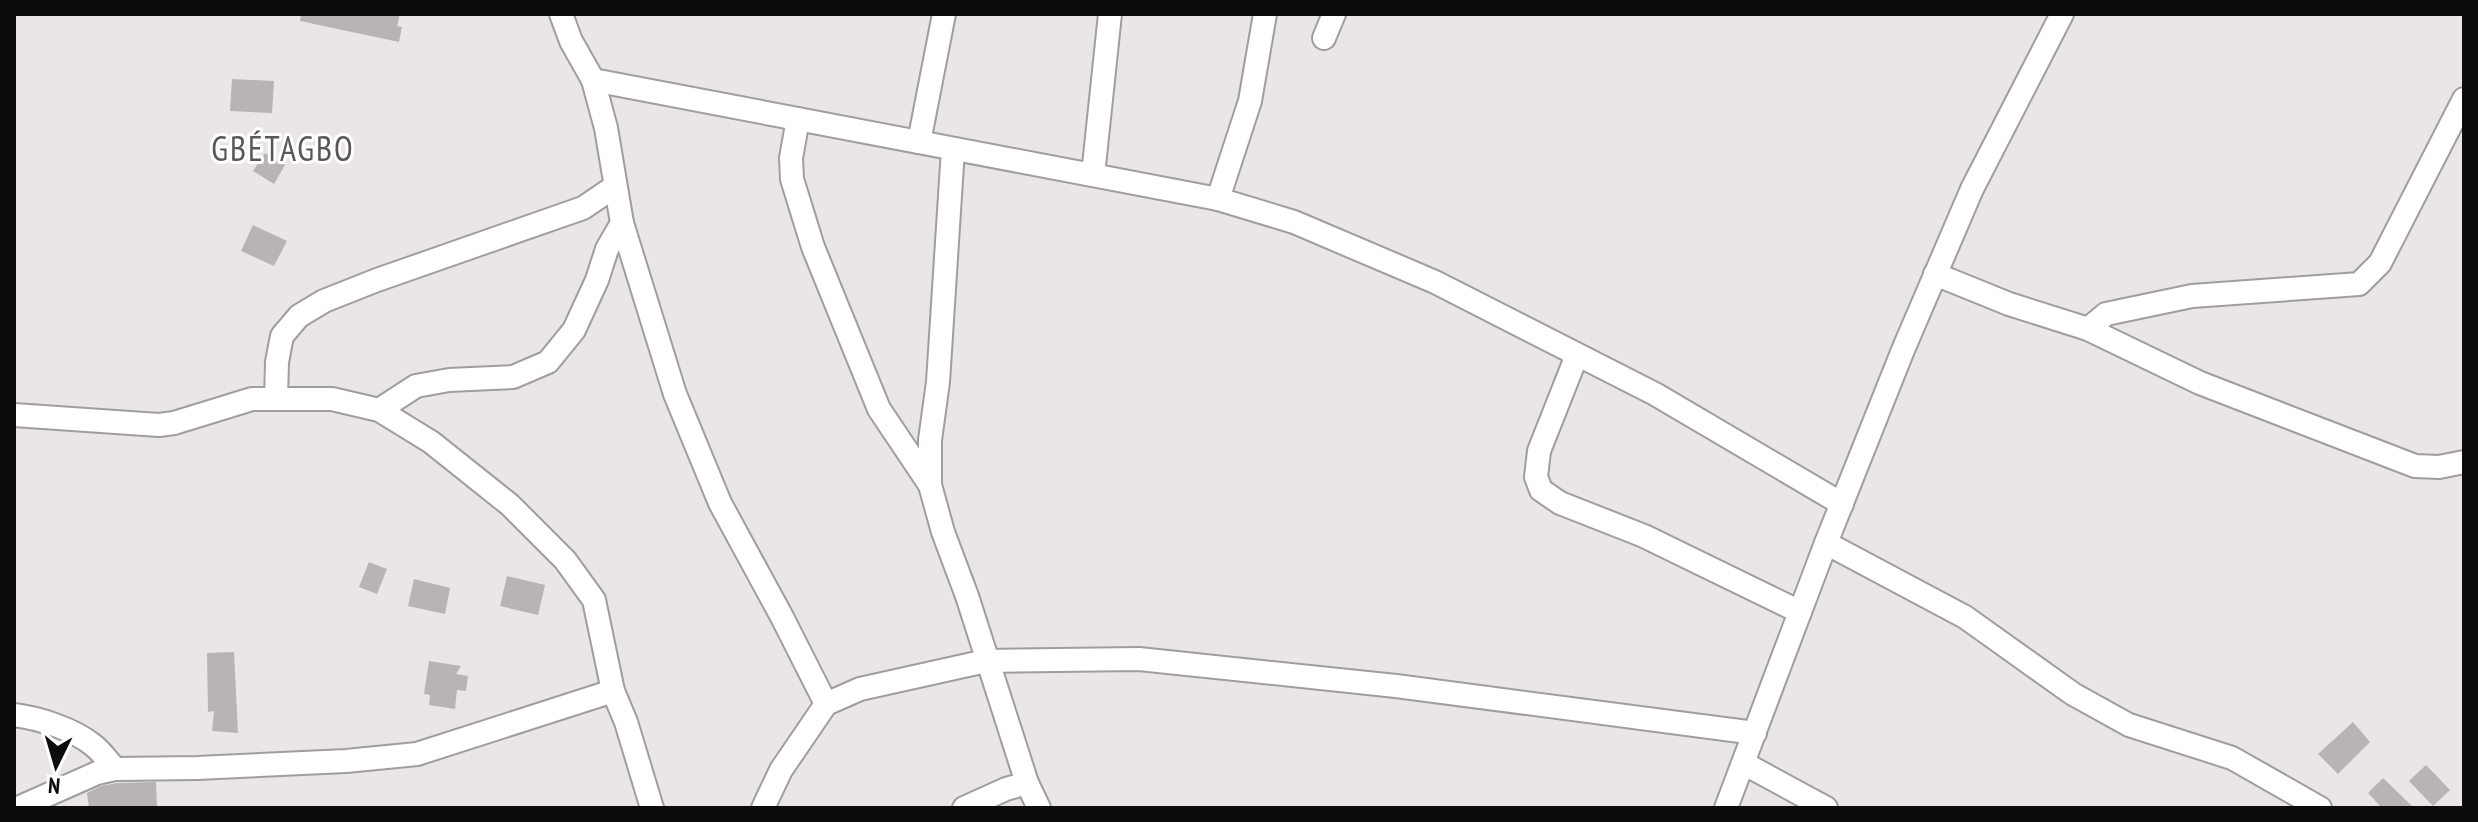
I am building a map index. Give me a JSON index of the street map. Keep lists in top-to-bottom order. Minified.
{"districts":["GBÉTAGBO"],"north":"bottom"}
